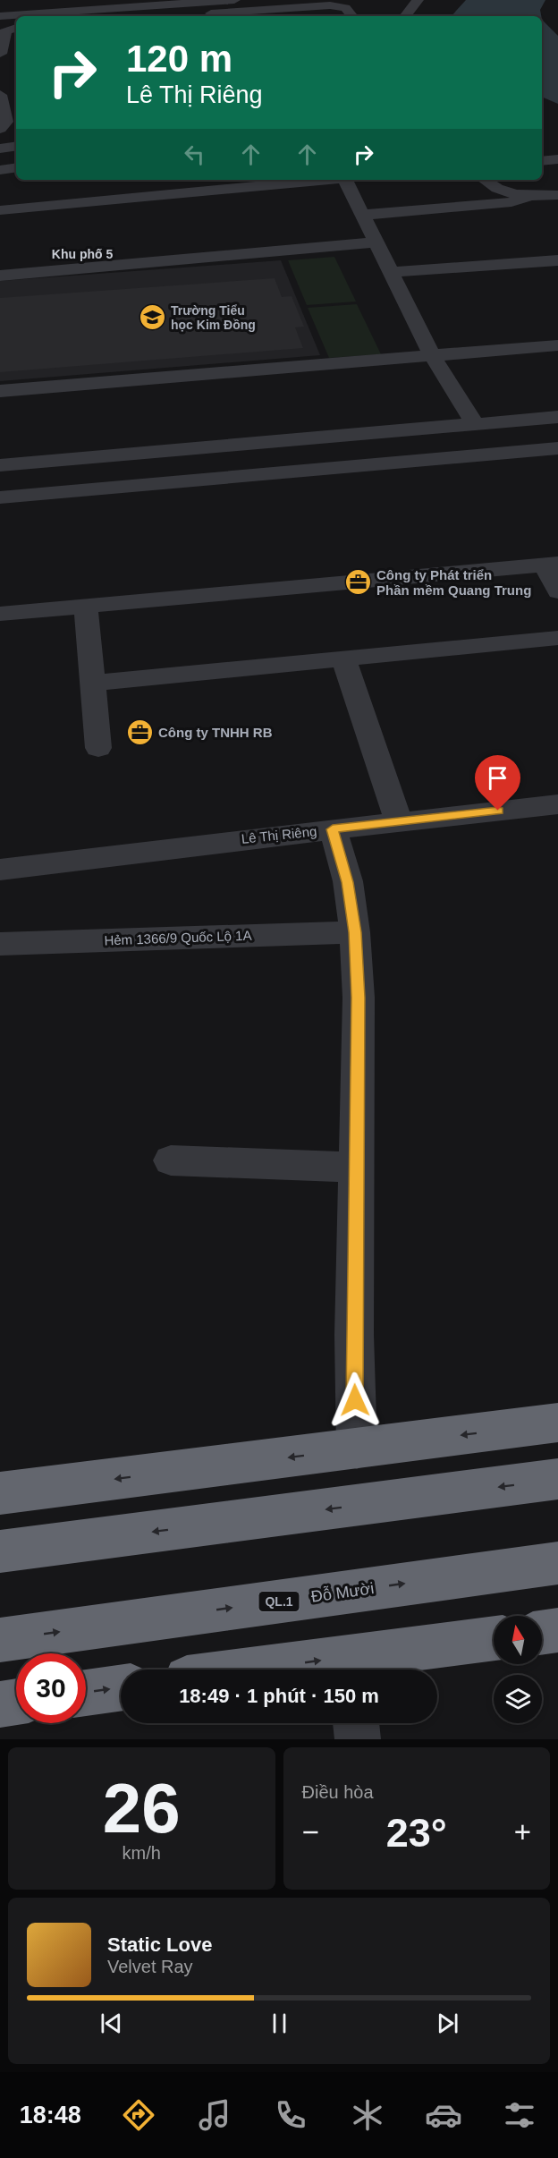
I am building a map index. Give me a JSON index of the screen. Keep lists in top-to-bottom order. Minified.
{"streets":{"highway":["Đỗ Mười","QL.1"],"street":["Lê Thị Riêng","Hẻm 1366/9 Quốc Lộ 1A"]},"districts":["Khu phố 5"],"places":{"school or university":["Trường Tiểu học Kim Đồng"],"office":["Công ty Phát triển Phần mềm Quang Trung","Công ty TNHH RB"]},"north":"top","page":{"turn":["120 m","Lê Thị Riêng"],"limit":"30","trip":"18:49 · 1 phút · 150 m","tile":[["26","km/h"],"Điều hòa"],"heat":["−","23°","+"],"song":["Static Love","Velvet Ray"],"tabs":"18:48"}}
